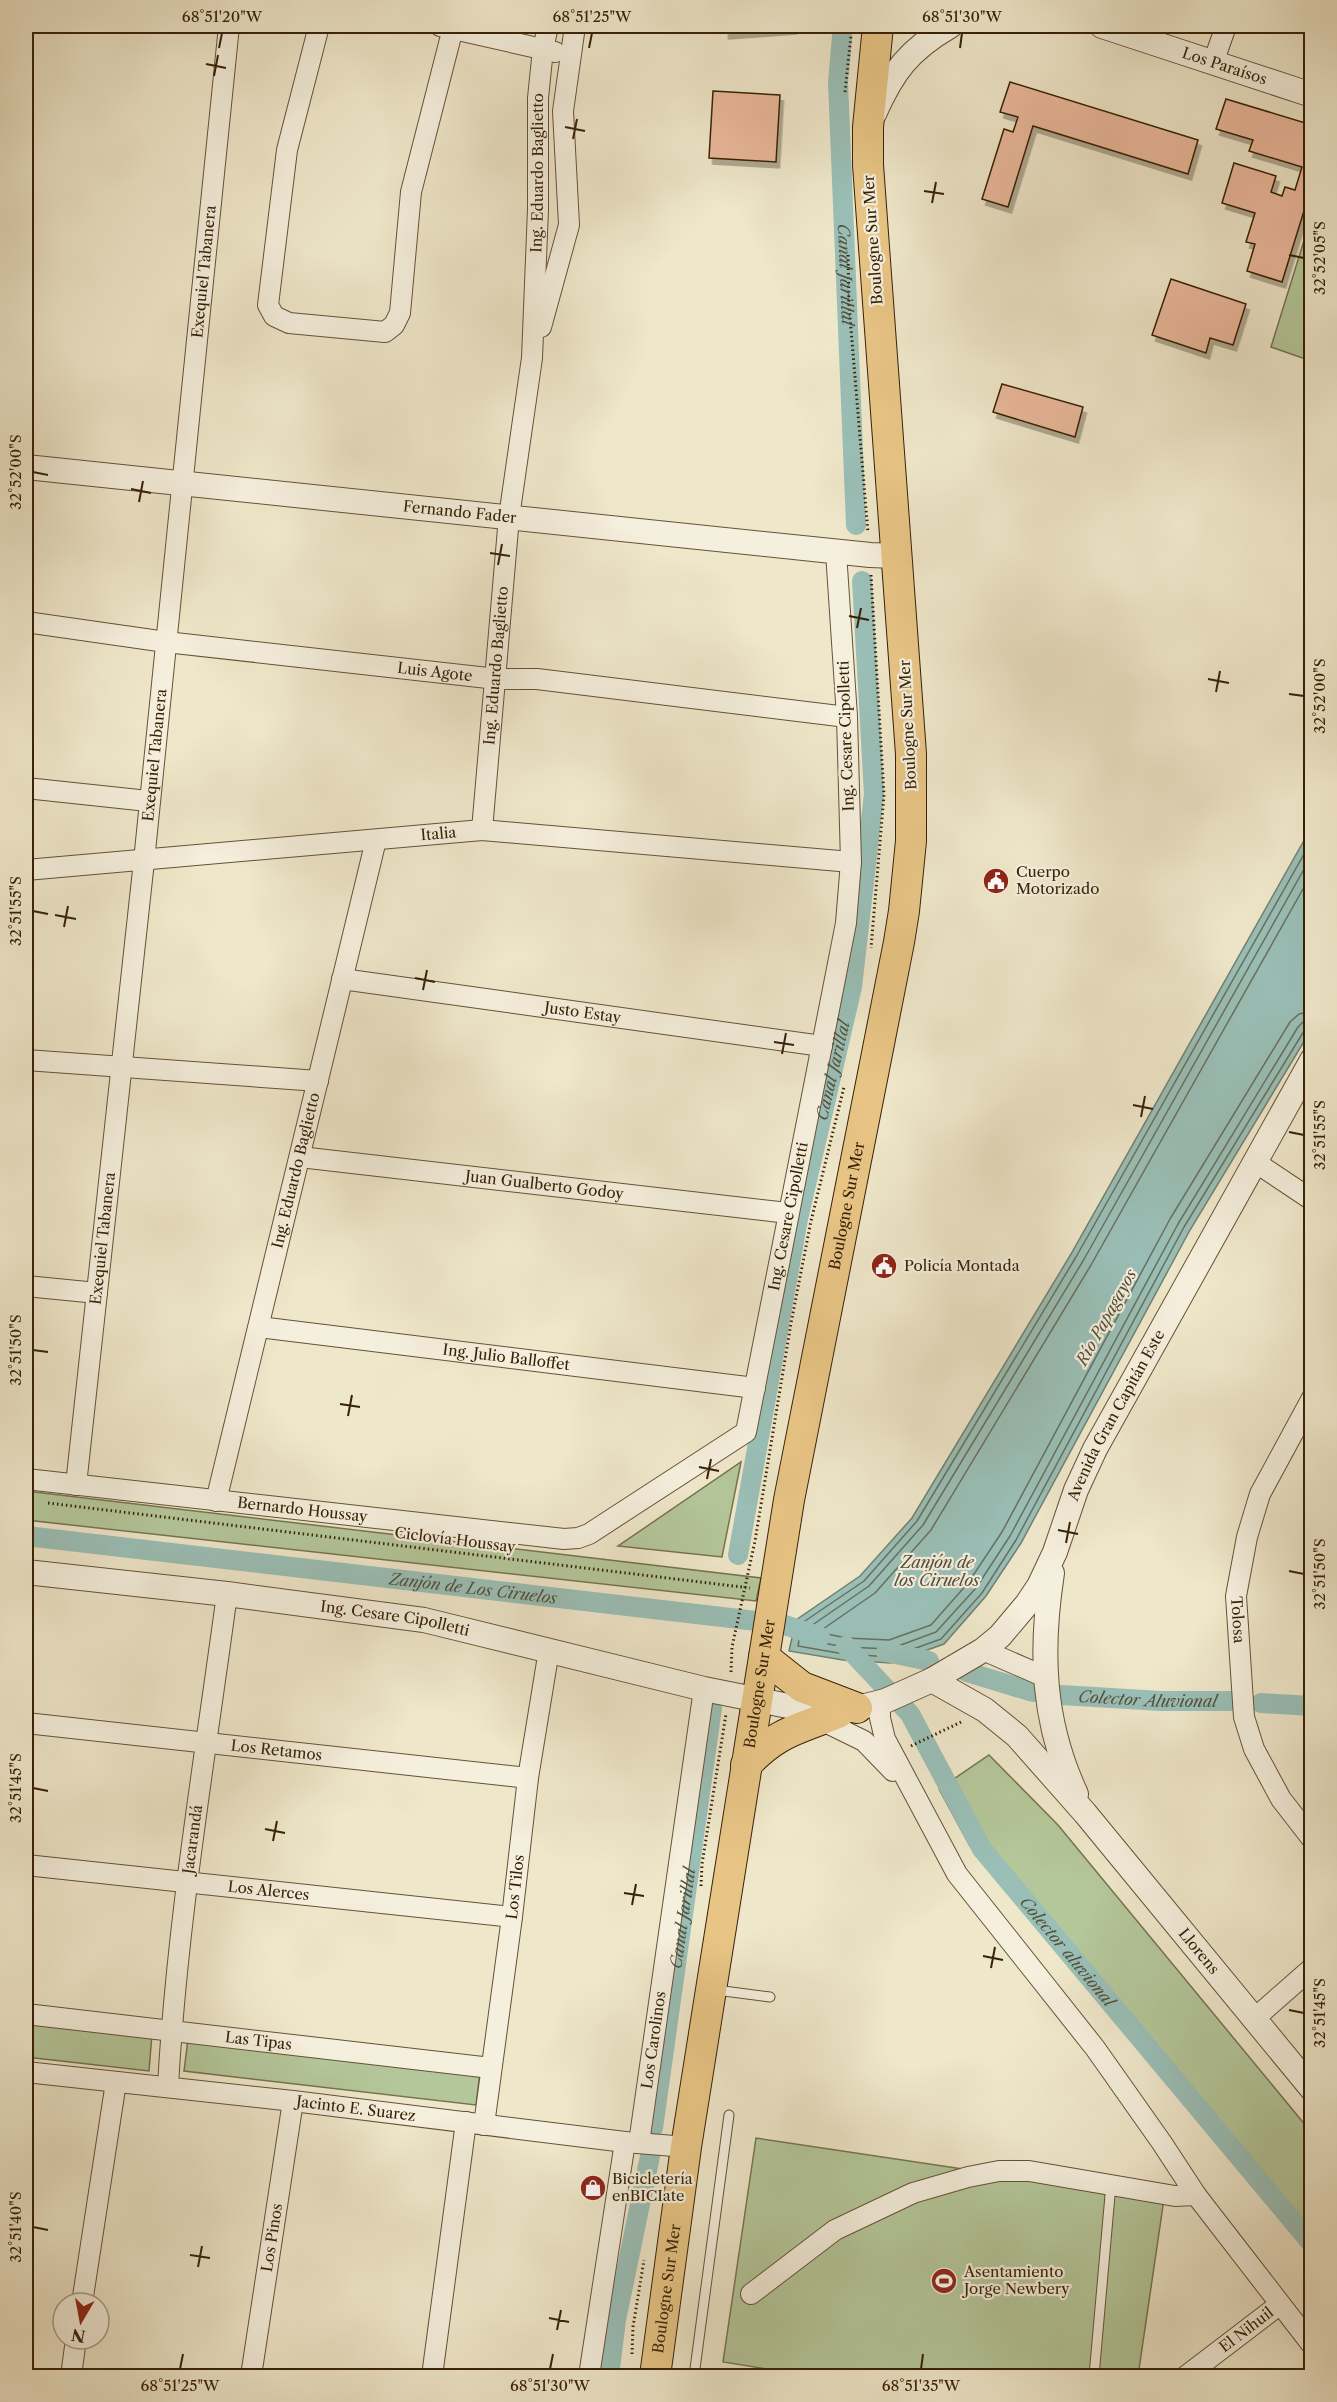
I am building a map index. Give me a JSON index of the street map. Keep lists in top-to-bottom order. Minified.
{"streets":{"main road":["Boulogne Sur Mer"],"street":["Los Paraísos","Ing. Eduardo Baglietto","Exequiel Tabanera","Fernando Fader","Luis Agote","Ing. Cesare Cipolletti","Italia","Justo Estay","Juan Gualberto Godoy","Ing. Julio Balloffet","Avenida Gran Capitán Este","Bernardo Houssay","Tolosa","Los Retamos","Jacarandá","Los Tilos","Los Alerces","Llorens","Las Tipas","Los Carolinos","Jacinto E. Suarez","Los Pinos","El Nihuil"],"path":["Ciclovía Houssay"]},"crossings":[["Ing. Eduardo Baglietto","Fernando Fader"],["Ing. Eduardo Baglietto","Luis Agote"],["Ing. Eduardo Baglietto","Italia"],["Ing. Eduardo Baglietto","Justo Estay"],["Ing. Eduardo Baglietto","Juan Gualberto Godoy"],["Ing. Eduardo Baglietto","Ing. Julio Balloffet"],["Ing. Eduardo Baglietto","Bernardo Houssay"],["Boulogne Sur Mer","Fernando Fader"],["Boulogne Sur Mer","Ing. Cesare Cipolletti"],["Boulogne Sur Mer","Ciclovía Houssay"],["Boulogne Sur Mer","Jacinto E. Suarez"],["Exequiel Tabanera","Fernando Fader"],["Exequiel Tabanera","Luis Agote"],["Exequiel Tabanera","Italia"],["Exequiel Tabanera","Bernardo Houssay"],["Fernando Fader","Ing. Cesare Cipolletti"],["Luis Agote","Ing. Cesare Cipolletti"],["Ing. Cesare Cipolletti","Italia"],["Ing. Cesare Cipolletti","Justo Estay"],["Ing. Cesare Cipolletti","Juan Gualberto Godoy"],["Ing. Cesare Cipolletti","Ing. Julio Balloffet"],["Ing. Cesare Cipolletti","Bernardo Houssay"],["Ing. Cesare Cipolletti","Jacarandá"],["Ing. Cesare Cipolletti","Los Tilos"],["Ing. Cesare Cipolletti","Los Carolinos"],["Avenida Gran Capitán Este","Llorens"],["Los Retamos","Jacarandá"],["Los Retamos","Los Tilos"],["Jacarandá","Los Alerces"],["Jacarandá","Las Tipas"],["Jacarandá","Jacinto E. Suarez"],["Los Tilos","Los Alerces"],["Los Tilos","Las Tipas"],["Los Tilos","Jacinto E. Suarez"],["Los Carolinos","Jacinto E. Suarez"],["Jacinto E. Suarez","Los Pinos"]],"water":["Canal Jarillal","Río Papagayos","Zanjón de los Ciruelos","Zanjón de Los Ciruelos","Colector Aluvional","Colector aluvional"],"places":{"public building":["Cuerpo Motorizado","Policía Montada"],"shop":["Bicicletería enBICIate"],"sports":["Asentamiento Jorge Newbery"]},"north":"bottom","coordinates":["68°51'20\"W","68°51'25\"W","68°51'30\"W","32°52'05\"S","32°52'00\"S","32°51'55\"S","32°51'50\"S","32°51'45\"S","32°51'40\"S","68°51'35\"W"]}
